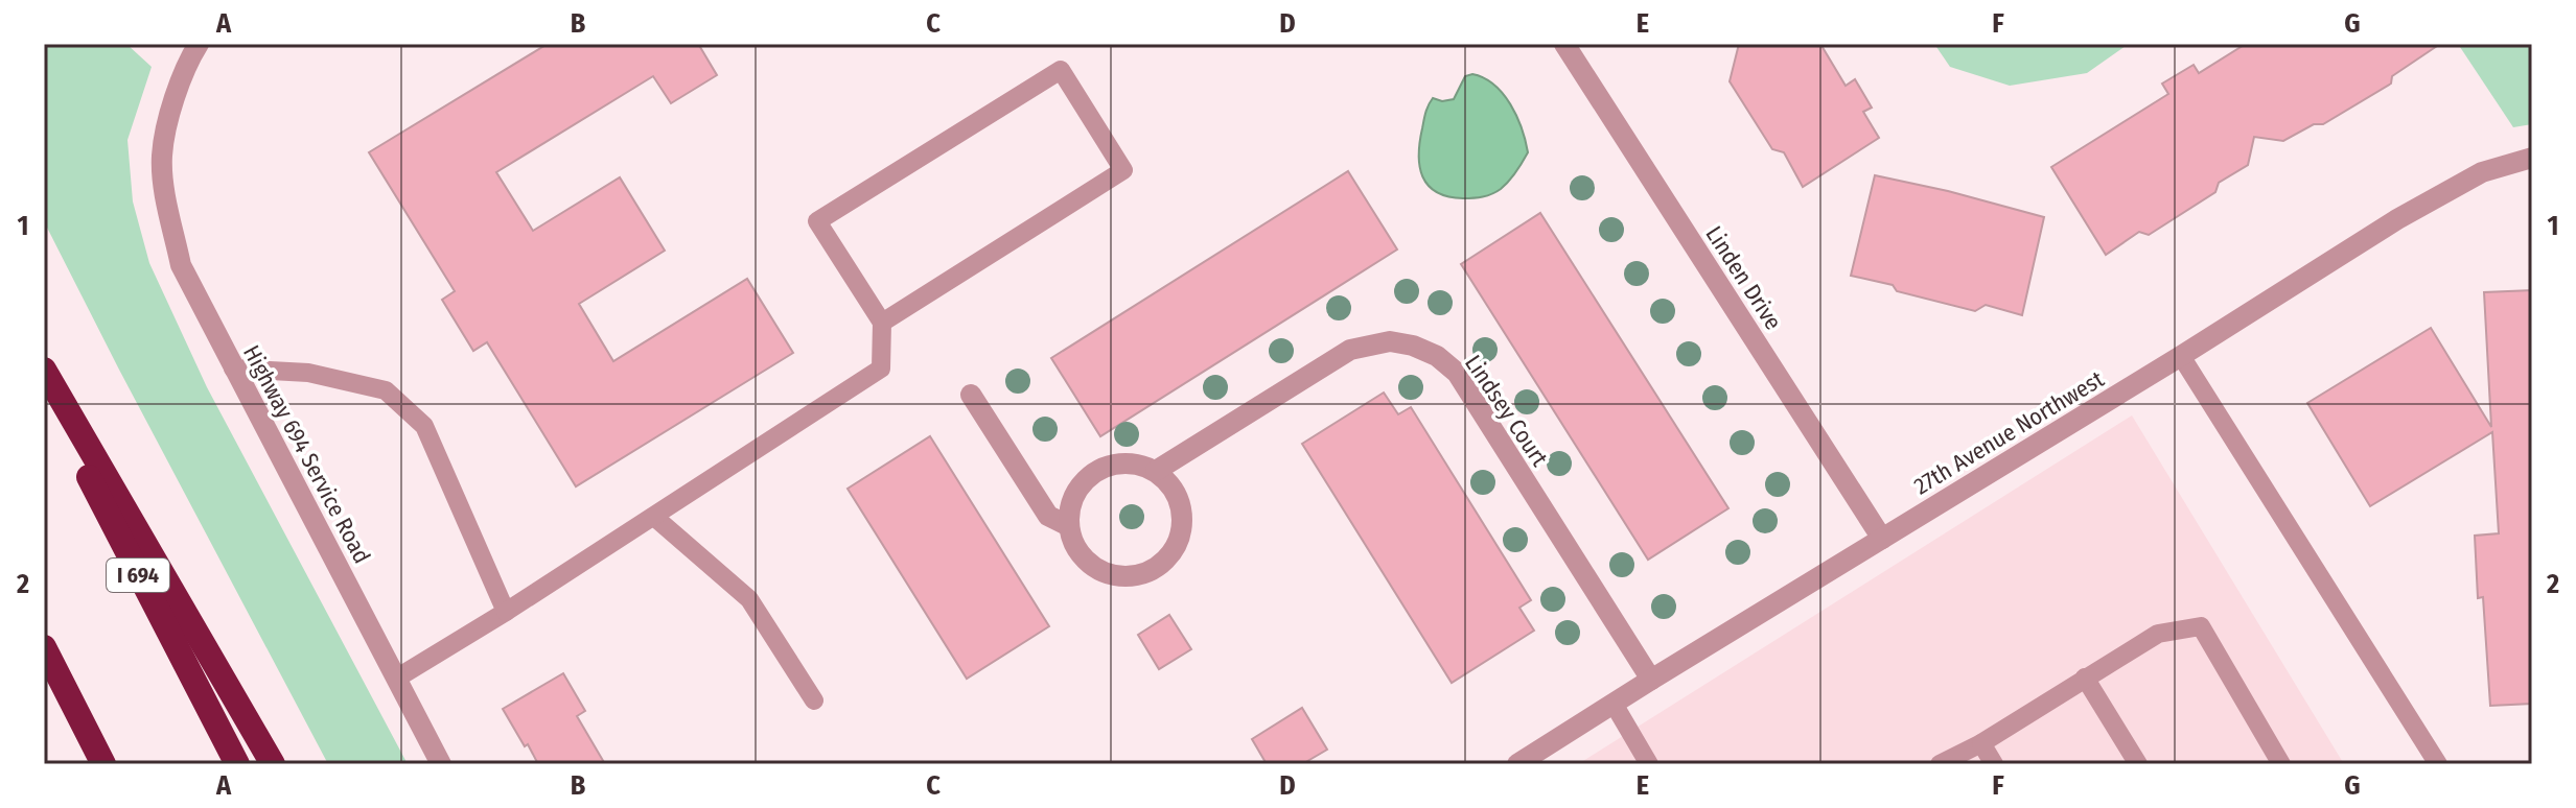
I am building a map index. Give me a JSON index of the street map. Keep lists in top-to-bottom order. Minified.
{"streets":{"highway":["I 694"],"street":["Linden Drive","Lindsey Court","27th Avenue Northwest","Highway 694 Service Road"]},"crossings":[["Linden Drive","27th Avenue Northwest"],["Lindsey Court","27th Avenue Northwest"]],"grid":{"columns":["A","B","C","D","E","F","G"],"rows":["1","2"]}}
